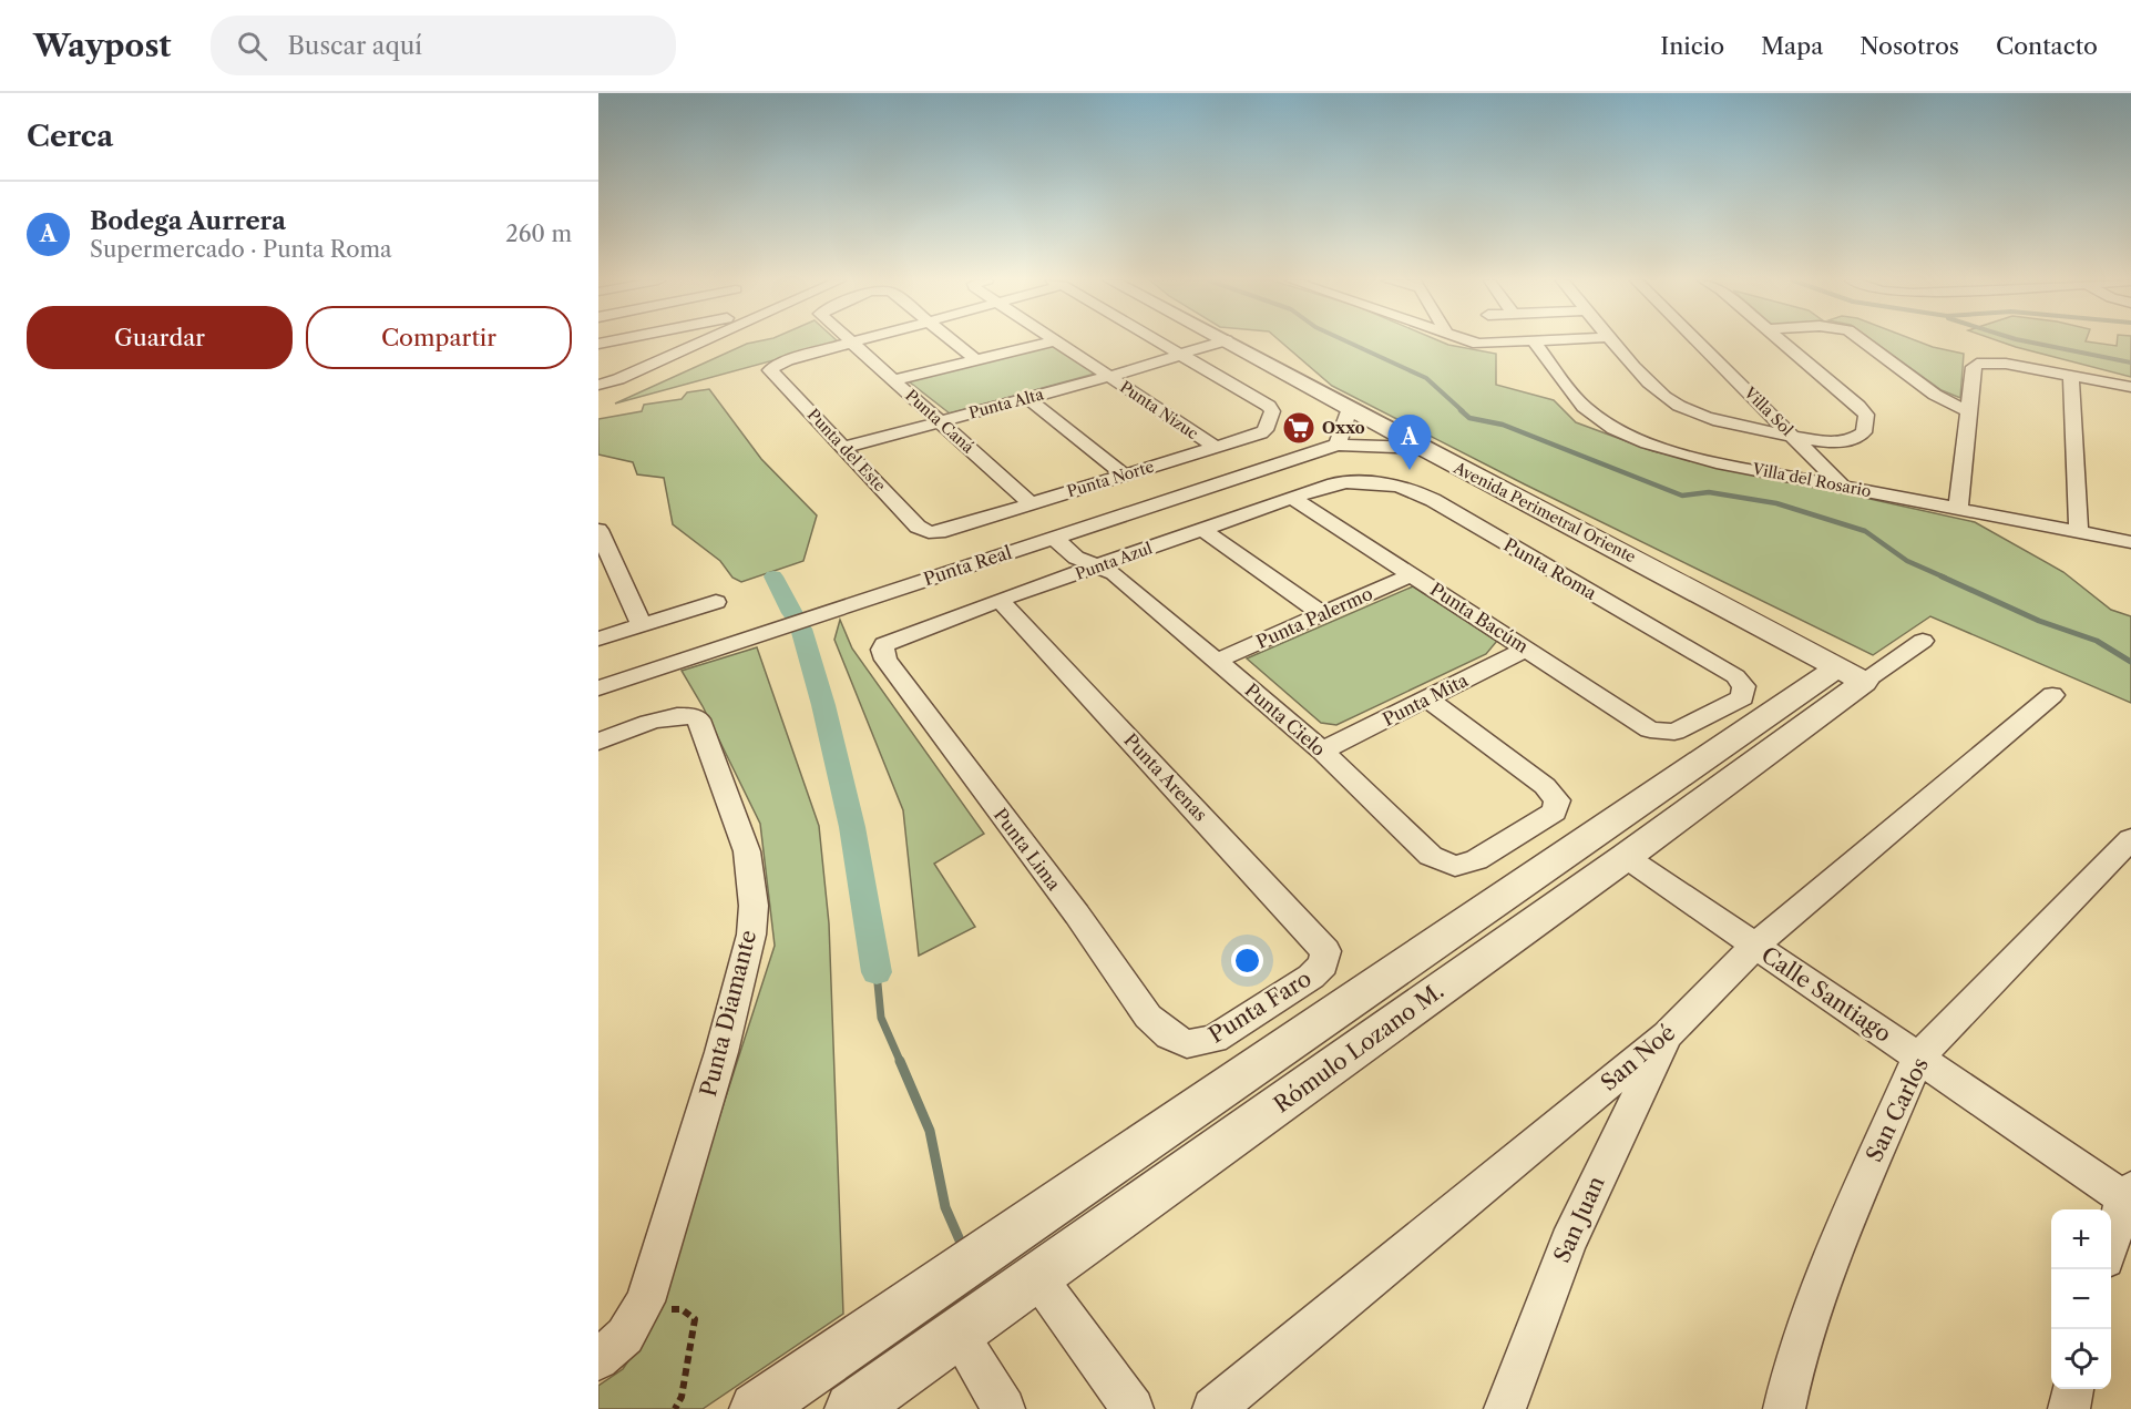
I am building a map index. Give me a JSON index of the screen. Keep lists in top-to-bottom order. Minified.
{"streets":{"street":["Punta Alta","Punta Nizuc","Villa Sol","Punta Caná","Punta del Este","Punta Norte","Villa del Rosario","Avenida Perimetral Oriente","Punta Azul","Punta Real","Punta Roma","Punta Palermo","Punta Bacúm","Punta Mita","Punta Cielo","Punta Arenas","Punta Lima","Calle Santiago","Punta Faro","Punta Diamante","Rómulo Lozano M.","San Noé","San Carlos","San Juan"]},"crossings":[["Punta Alta","Punta Nizuc"],["Punta Alta","Punta Caná"],["Punta Alta","Punta del Este"],["Punta Alta","Punta Norte"],["Punta Alta","Avenida Perimetral Oriente"],["Punta Nizuc","Punta Norte"],["Villa Sol","Villa del Rosario"],["Punta Caná","Punta del Este"],["Punta Caná","Punta Norte"],["Punta del Este","Punta Norte"],["Avenida Perimetral Oriente","Punta Real"],["Avenida Perimetral Oriente","Rómulo Lozano M."],["Punta Azul","Punta Roma"],["Punta Azul","Punta Bacúm"],["Punta Azul","Punta Cielo"],["Punta Azul","Punta Arenas"],["Punta Azul","Punta Lima"],["Punta Real","Punta Cielo"],["Punta Roma","Punta Bacúm"],["Punta Palermo","Punta Bacúm"],["Punta Palermo","Punta Cielo"],["Punta Bacúm","Punta Mita"],["Punta Mita","Punta Cielo"],["Punta Arenas","Punta Faro"],["Punta Lima","Punta Faro"],["Calle Santiago","Rómulo Lozano M."],["Calle Santiago","San Noé"],["Calle Santiago","San Carlos"],["San Noé","San Juan"]],"places":{"supermarket":["Oxxo"]},"page":{"header":"Waypost","search":"Buscar aquí","nav":["Inicio","Mapa","Nosotros","Contacto"],"heading":"Cerca","list":[{"mark":"A","name":"Bodega Aurrera","note":"Supermercado · Punta Roma","value":"260 m"}],"buttons":["Guardar","Compartir"],"pins":"A","map_buttons":["+","−"]}}
